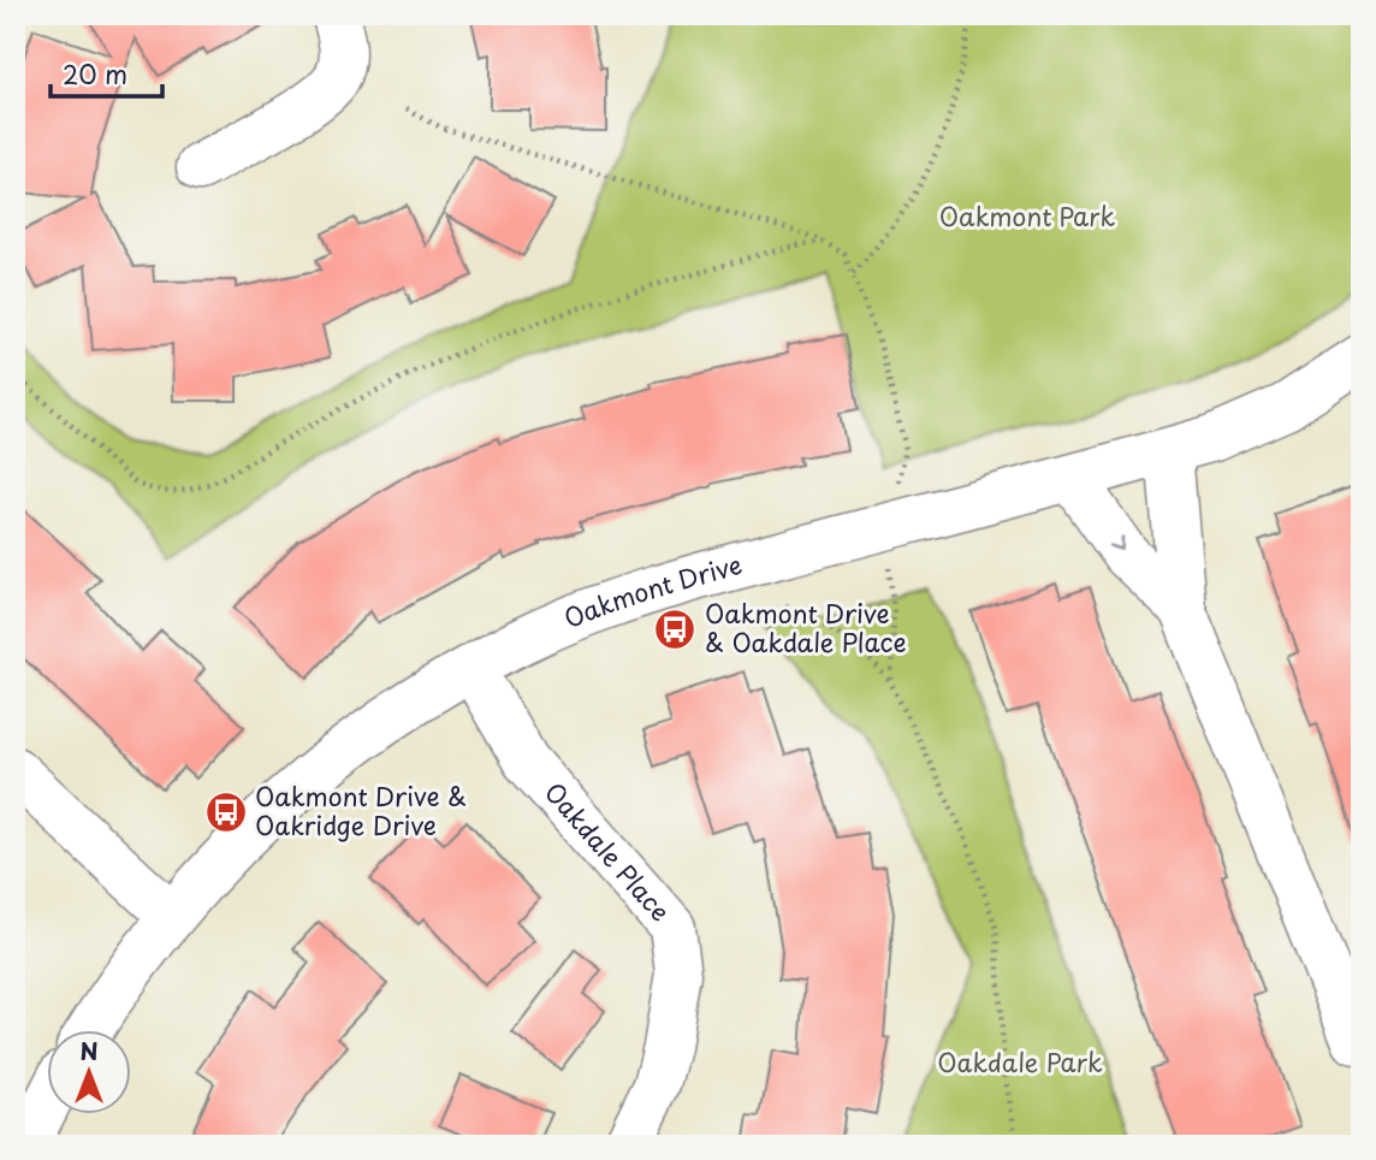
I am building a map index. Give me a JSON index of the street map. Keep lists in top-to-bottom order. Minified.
{"streets":{"street":["Oakmont Drive","Oakdale Place"]},"crossings":[["Oakmont Drive","Oakdale Place"]],"parks":["Oakmont Park","Oakdale Park"],"places":{"bus stop":["Oakmont Drive & Oakdale Place","Oakmont Drive & Oakridge Drive"]},"scale_bar":"20 m","north":"top"}
